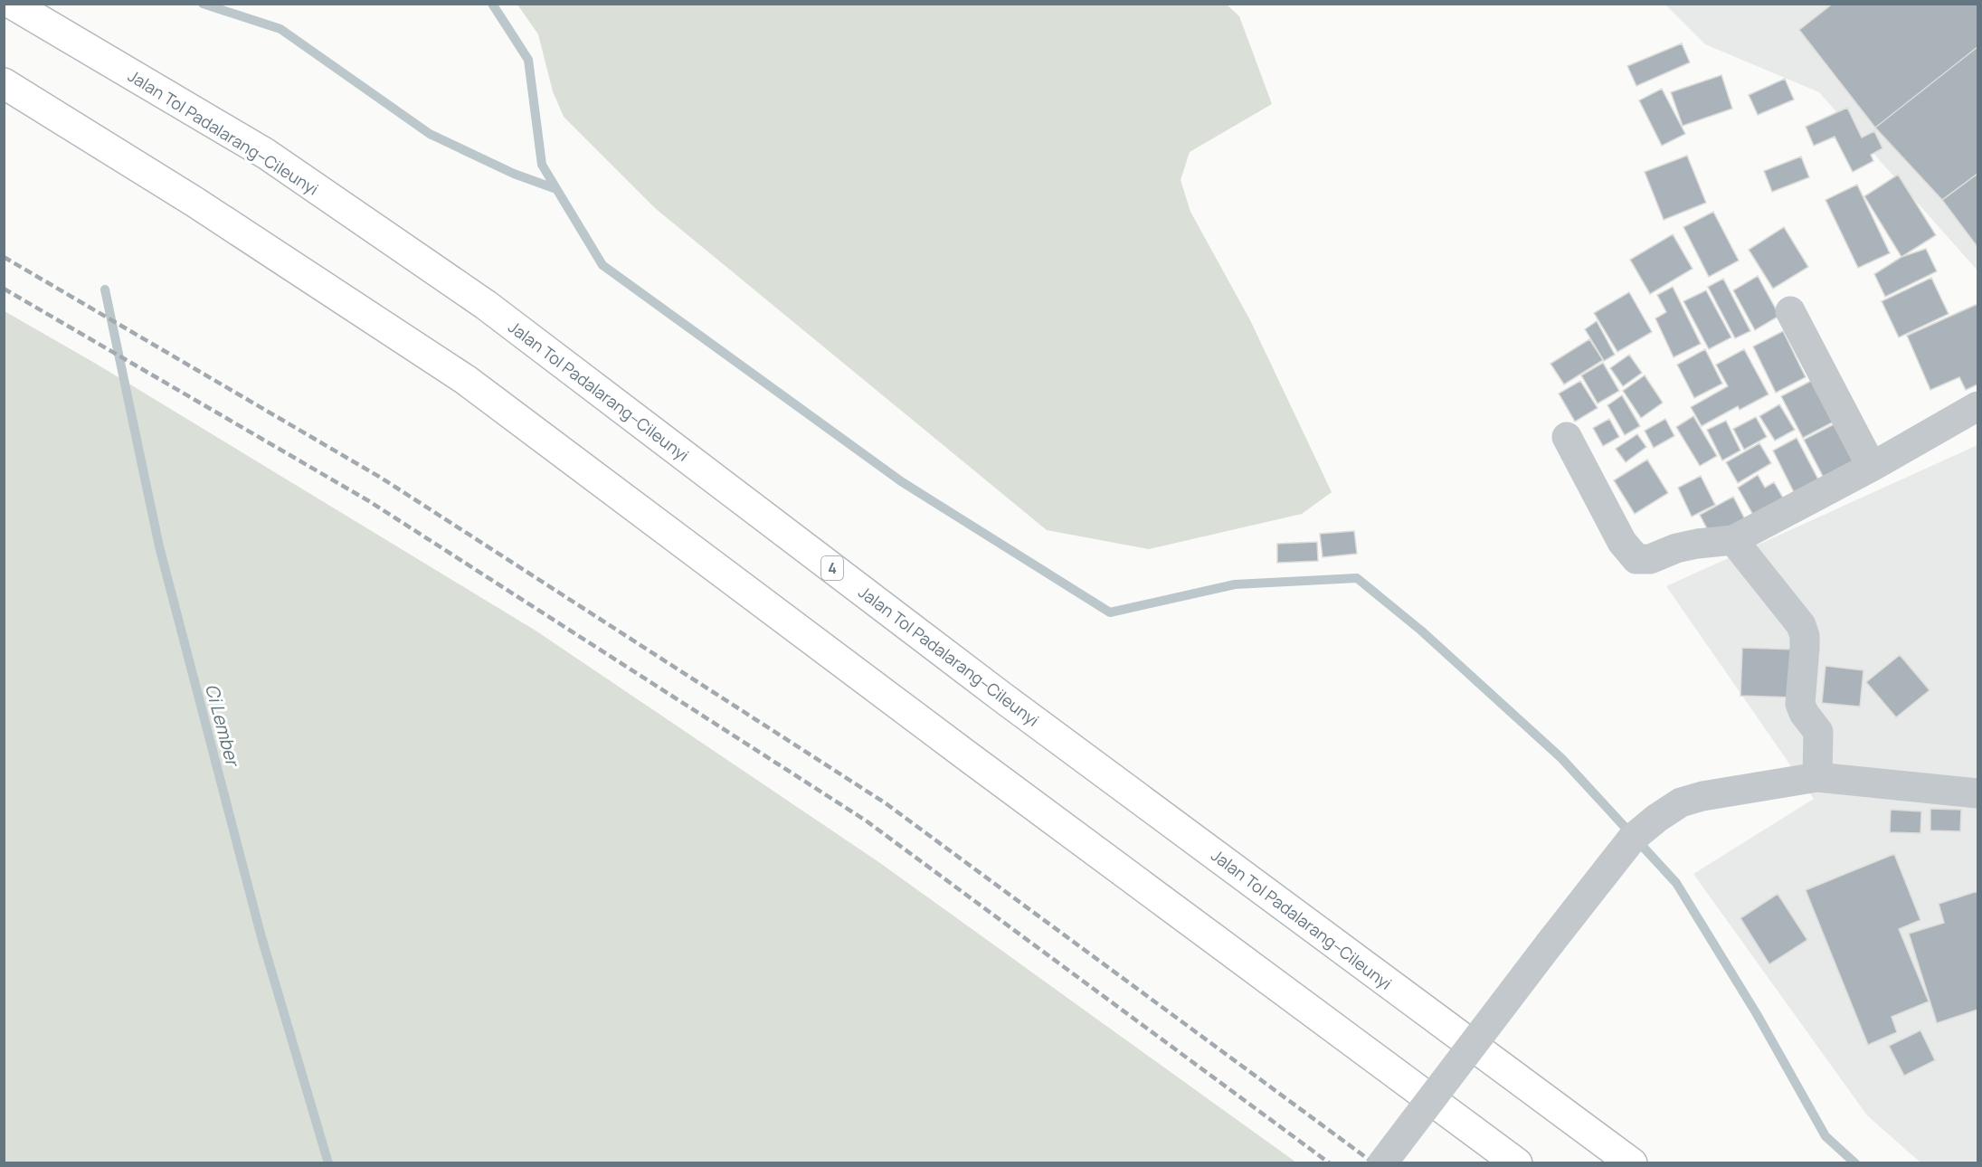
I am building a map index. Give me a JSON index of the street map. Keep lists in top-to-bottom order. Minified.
{"streets":{"highway":["Jalan Tol Padalarang–Cileunyi","4"]},"water":["Ci Lember"]}
